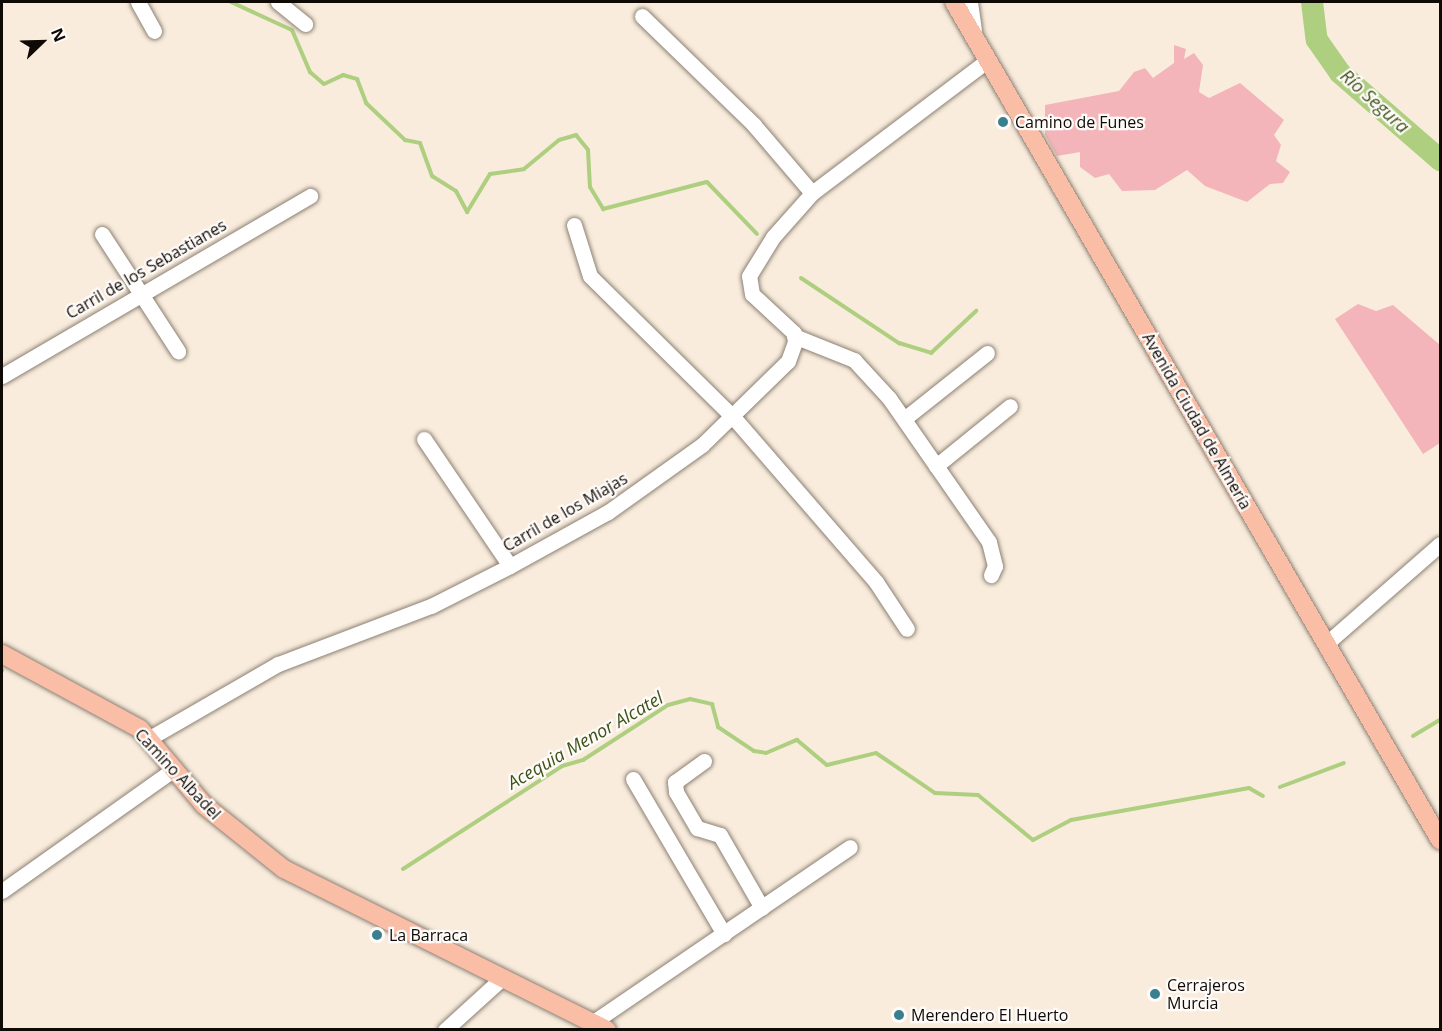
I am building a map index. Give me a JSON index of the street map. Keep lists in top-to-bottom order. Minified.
{"streets":{"main road":["Avenida Ciudad de Almería","Camino Albadel"],"street":["Carril de los Sebastianes","Carril de los Miajas"]},"crossings":[["Carril de los Miajas","Camino Albadel"]],"water":["Río Segura","Acequia Menor Alcatel"],"places":["Camino de Funes","La Barraca","Cerrajeros Murcia","Merendero El Huerto"],"north":"top right"}
